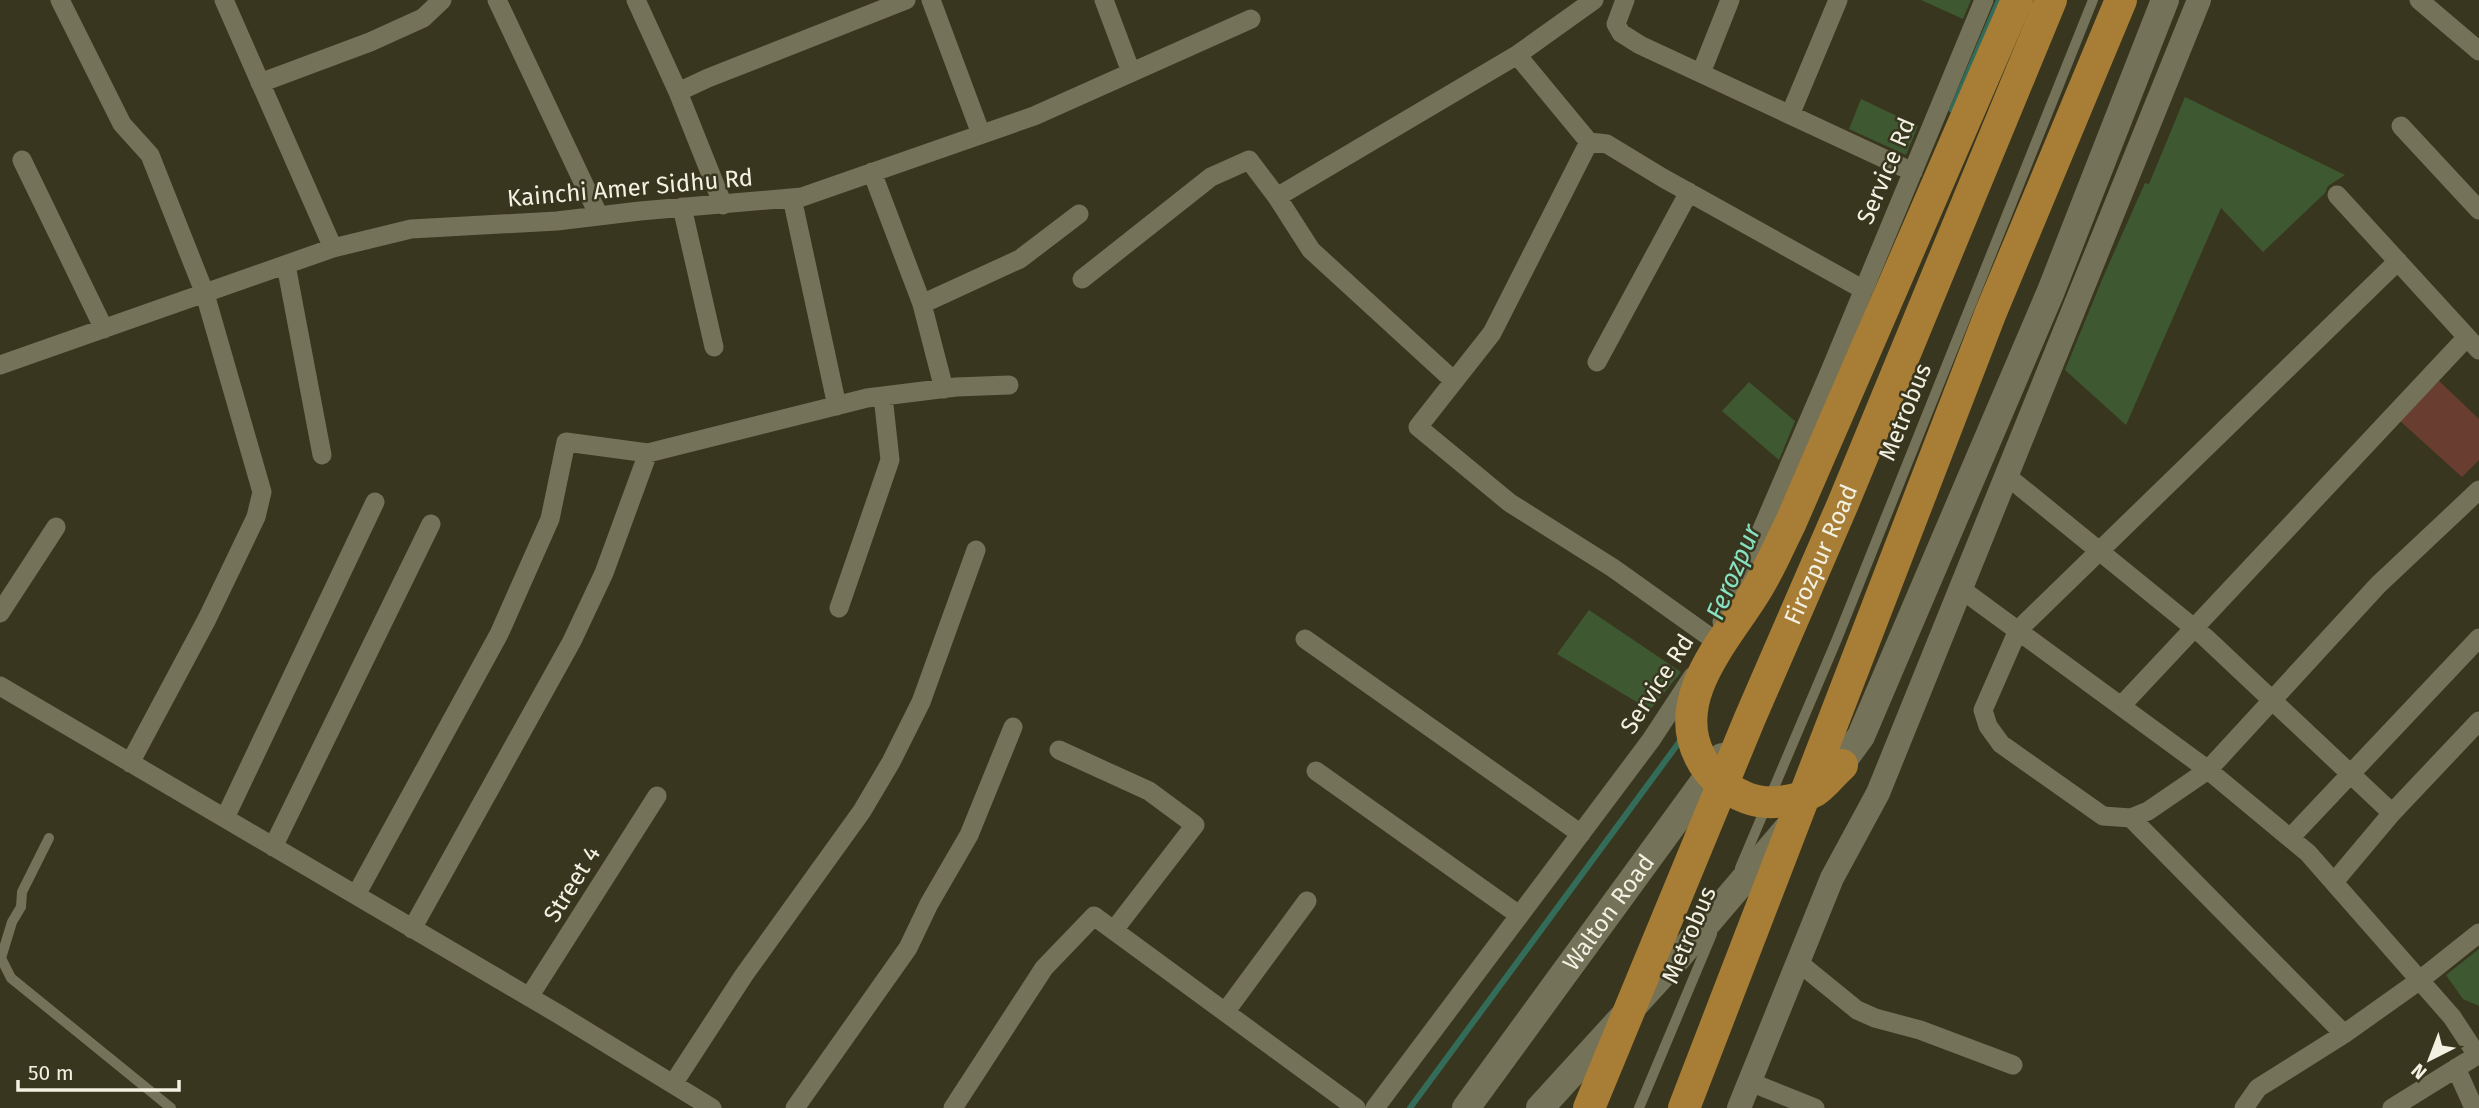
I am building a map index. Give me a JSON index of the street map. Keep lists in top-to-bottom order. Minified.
{"streets":{"main road":["Firozpur Road","Walton Road"],"street":["Service Rd","Kainchi Amer Sidhu Rd","Street 4"],"lane":["Metrobus"]},"crossings":[["Firozpur Road","Walton Road"]],"water":["Ferozpur"],"scale_bar":"50 m","north":"bottom left"}
